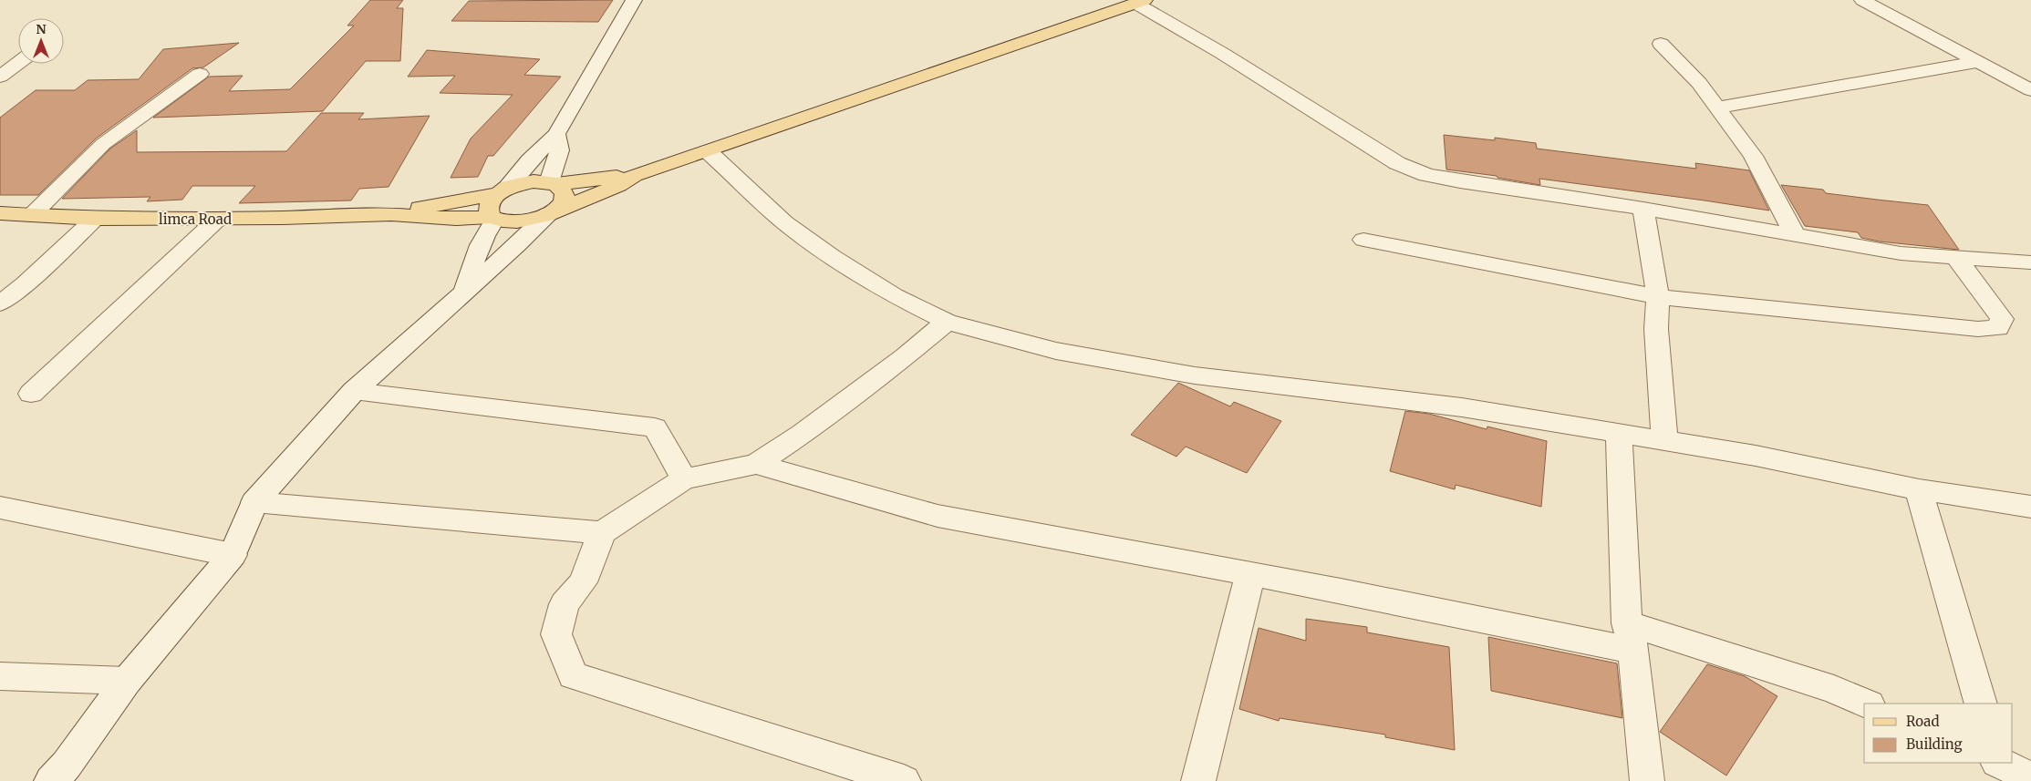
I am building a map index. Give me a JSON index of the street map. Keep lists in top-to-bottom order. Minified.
{"streets":{"main road":["limca Road"]},"legend":["Road","Building"],"north":"top"}
